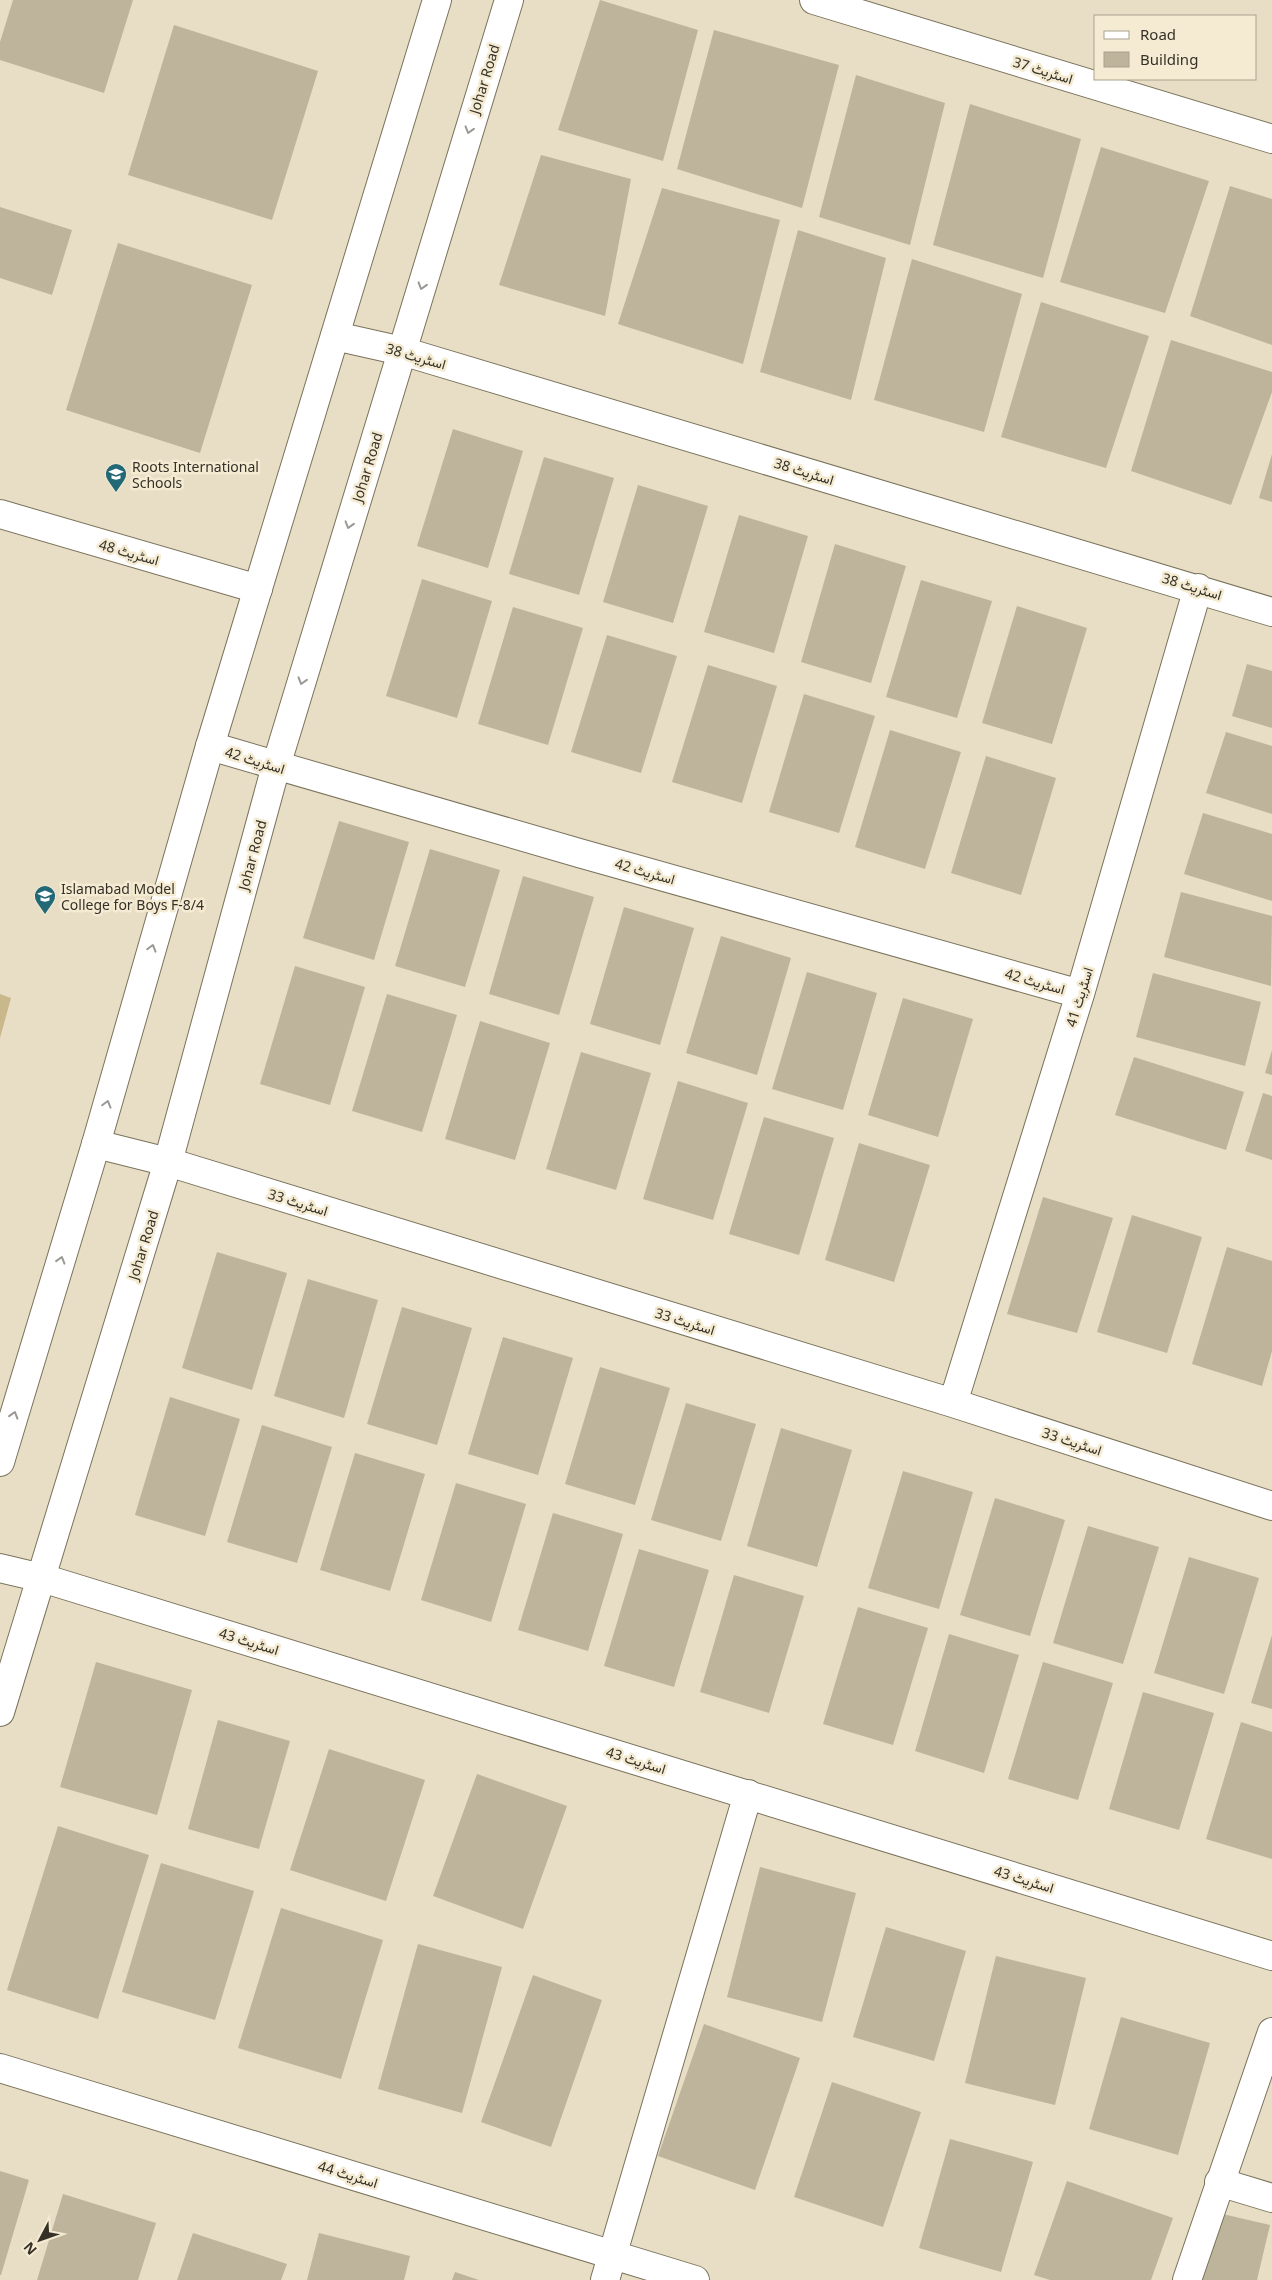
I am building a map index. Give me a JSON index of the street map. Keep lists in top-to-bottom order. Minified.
{"streets":{"street":["اسٹریٹ 37","Johar Road","اسٹریٹ 38","اسٹریٹ 48","اسٹریٹ 42","اسٹریٹ 41","اسٹریٹ 33","اسٹریٹ 43","اسٹریٹ 44"]},"crossings":[["Johar Road","اسٹریٹ 38"],["Johar Road","اسٹریٹ 42"],["Johar Road","اسٹریٹ 33"],["Johar Road","اسٹریٹ 43"],["اسٹریٹ 38","اسٹریٹ 41"],["اسٹریٹ 42","اسٹریٹ 41"],["اسٹریٹ 41","اسٹریٹ 33"]],"places":{"school or university":["Roots International Schools","Islamabad Model College for Boys F-8/4"]},"legend":["Road","Building"],"north":"bottom left"}
